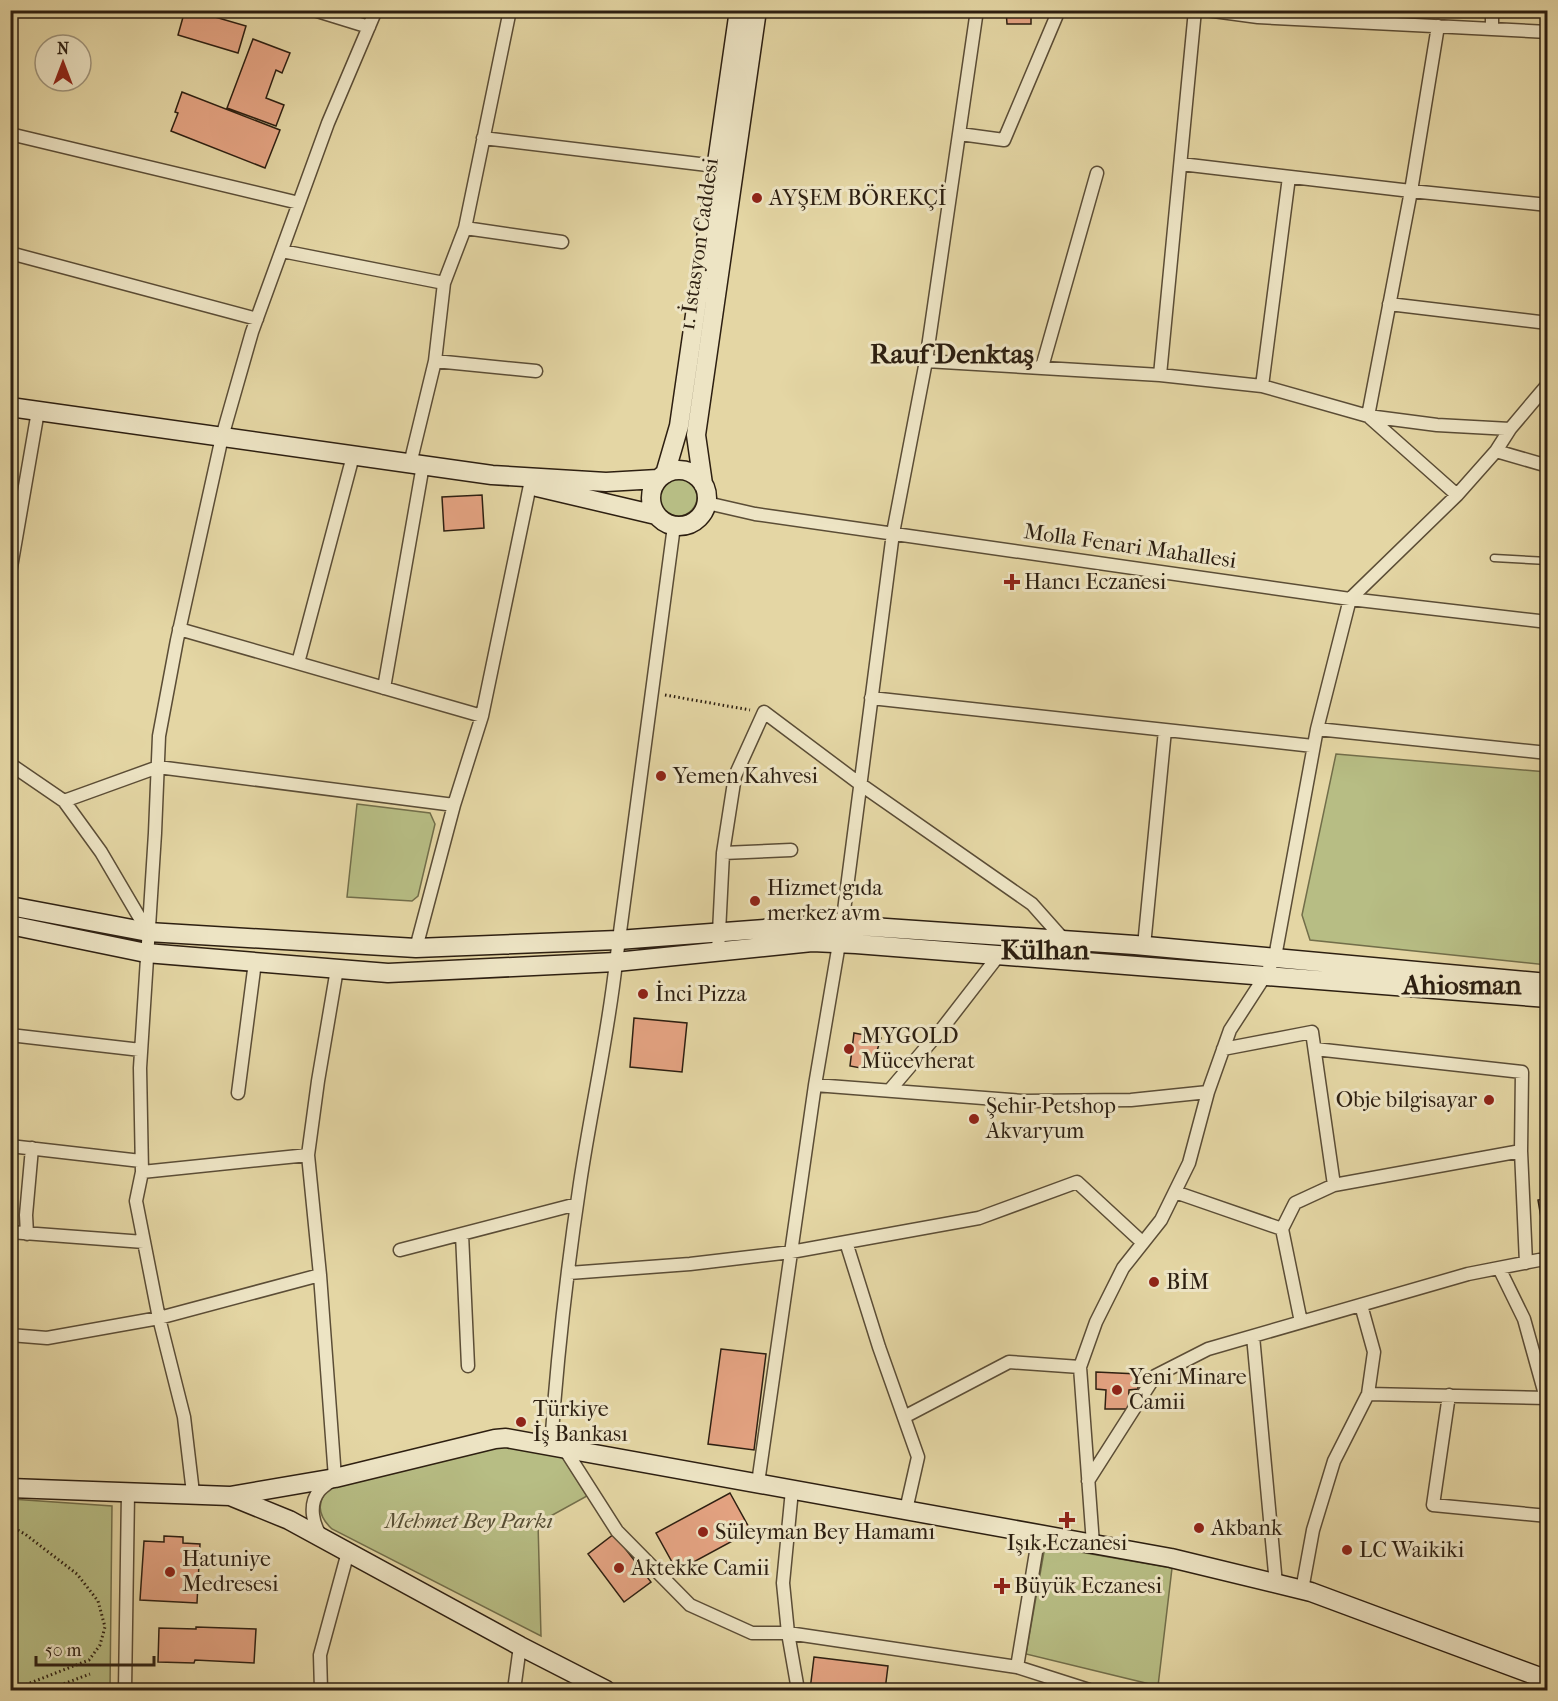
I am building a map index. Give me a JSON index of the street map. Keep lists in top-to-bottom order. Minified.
{"streets":{"main road":["1. İstasyon Caddesi"],"street":["Molla Fenari Mahallesi"]},"crossings":[["1. İstasyon Caddesi","Molla Fenari Mahallesi"]],"districts":["Rauf Denktaş","Külhan","Ahiosman"],"parks":["Mehmet Bey Parkı"],"places":{"other":["AYŞEM BÖREKÇİ","Yemen Kahvesi","Hizmet gıda merkez avm","İnci Pizza","MYGOLD Mücevherat","Obje bilgisayar","Şehir Petshop Akvaryum","BİM","Yeni Minare Camii","Türkiye İş Bankası","Akbank","Süleyman Bey Hamamı","LC Waikiki","Aktekke Camii","Hatuniye Medresesi"],"health":["Hancı Eczanesi","Işık Eczanesi","Büyük Eczanesi"]},"scale_bar":"50 m","north":"top"}
